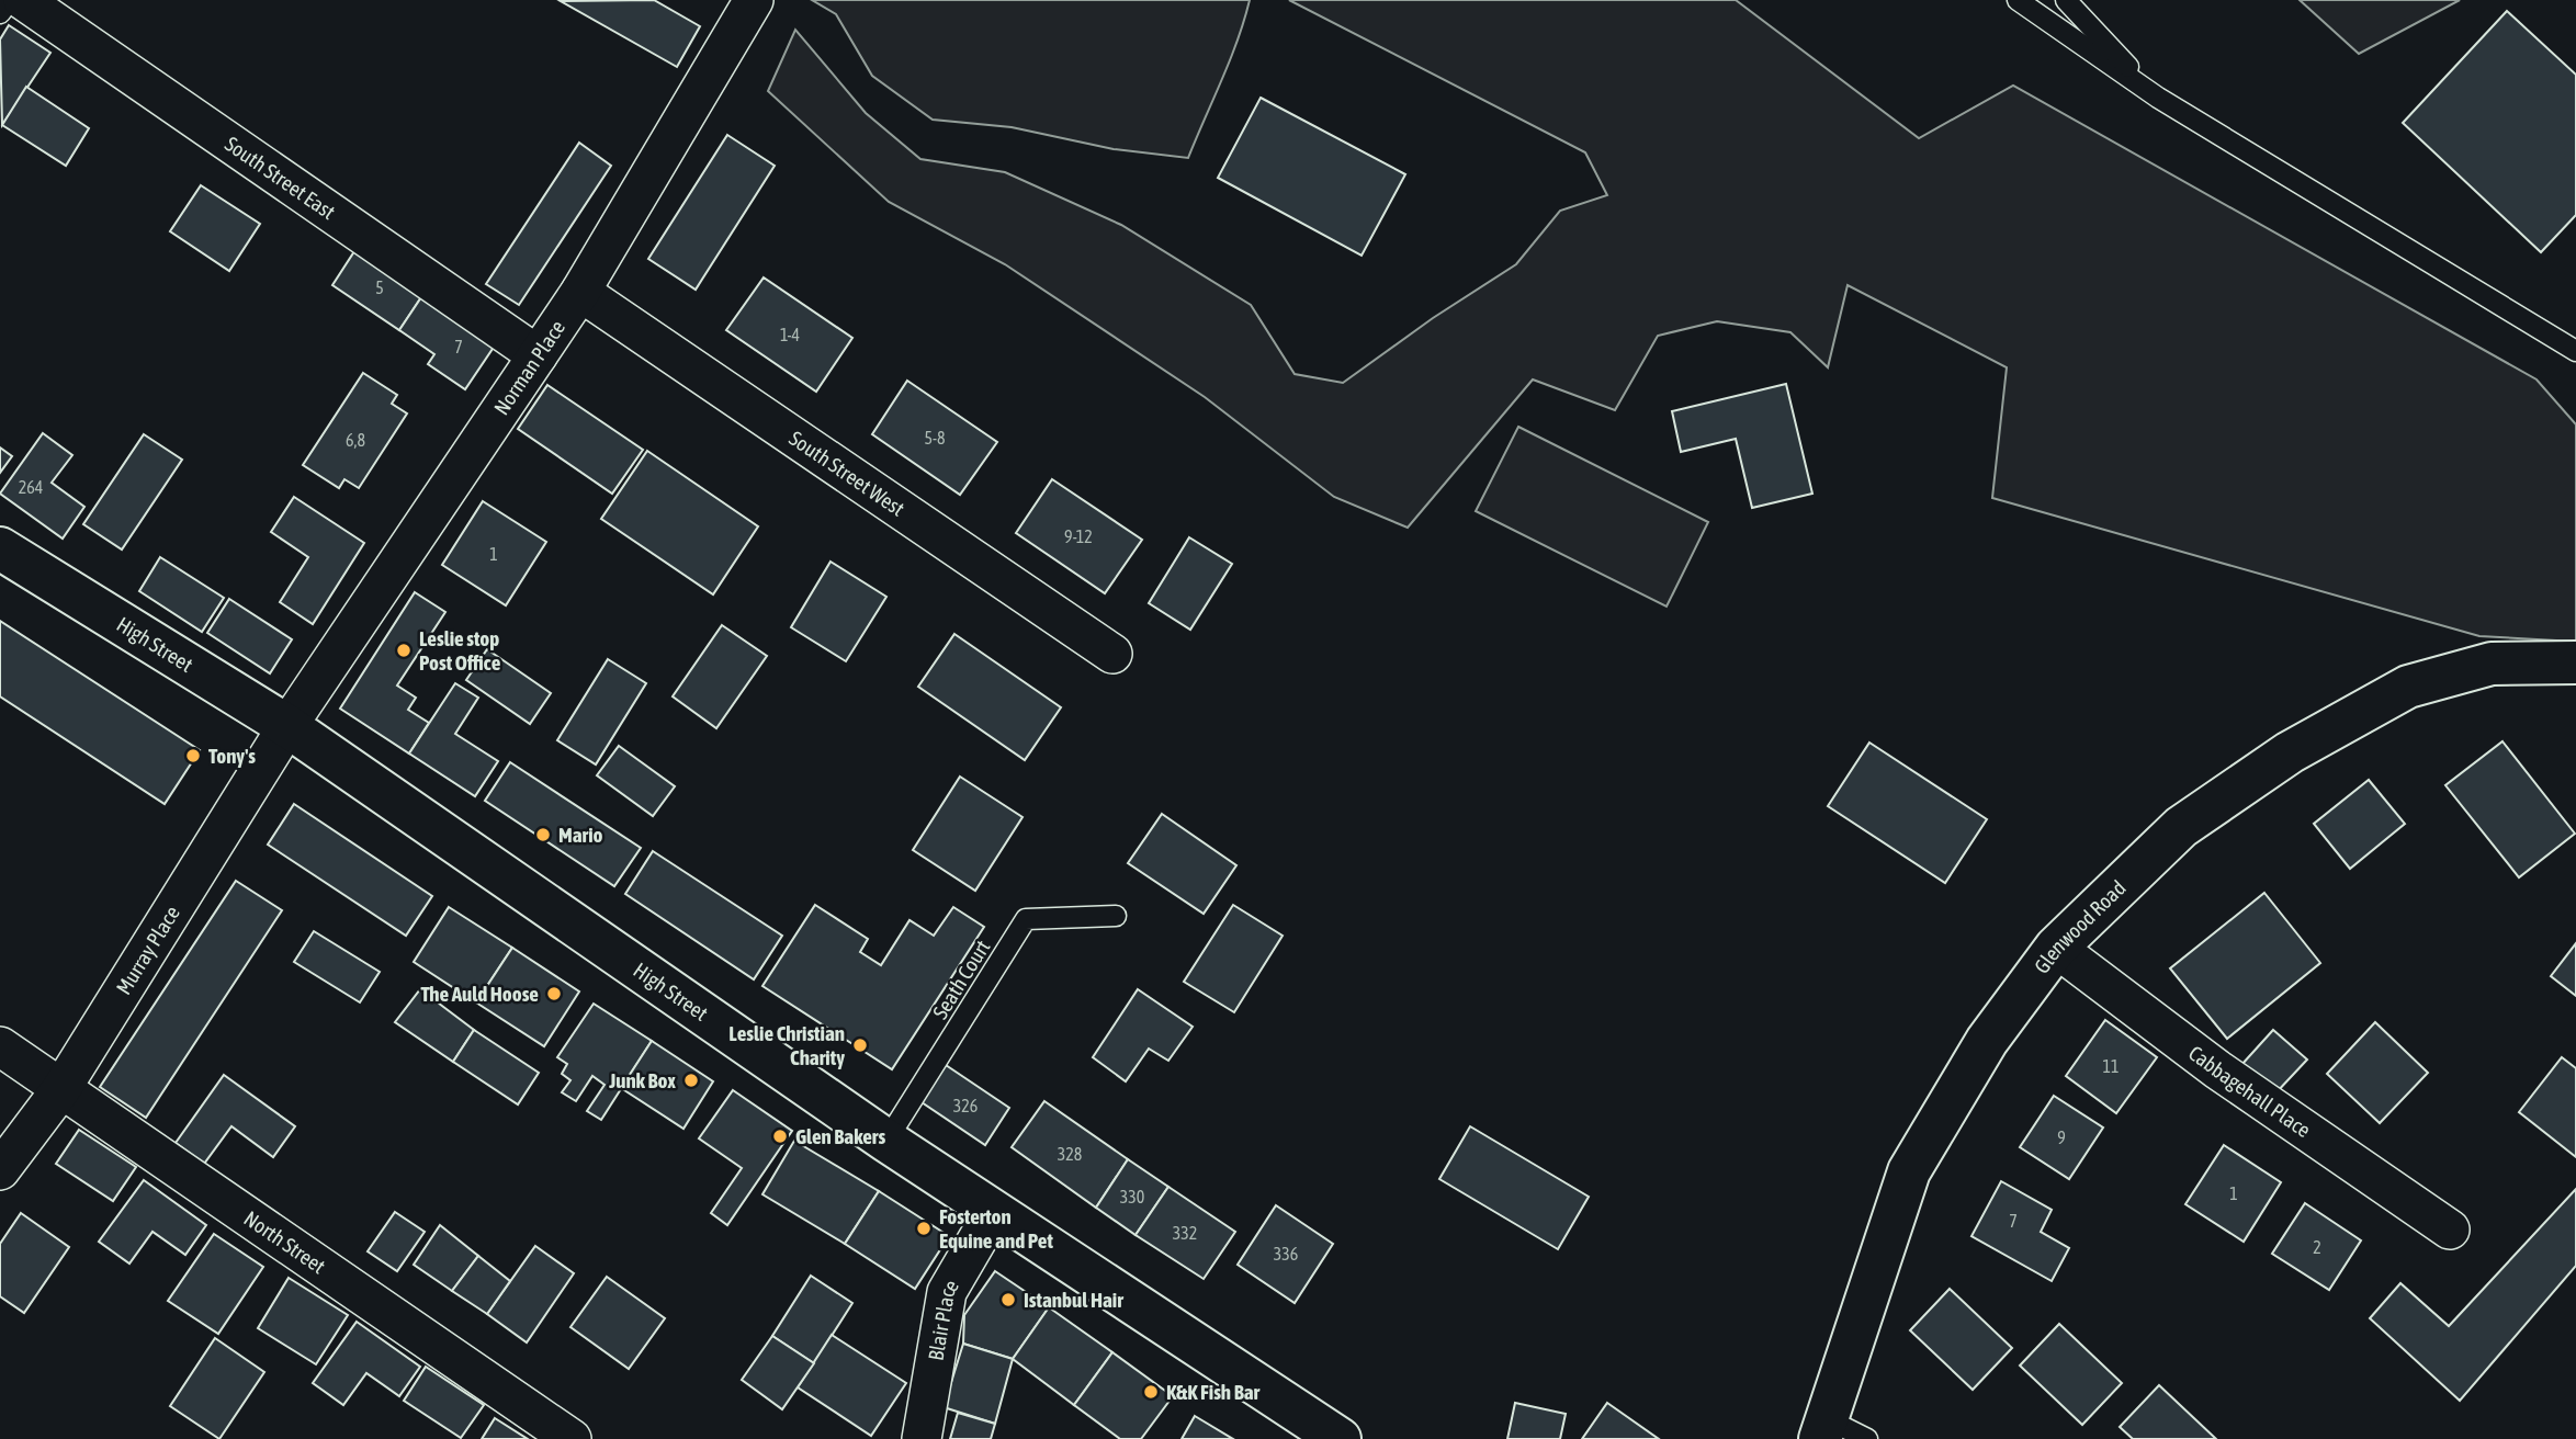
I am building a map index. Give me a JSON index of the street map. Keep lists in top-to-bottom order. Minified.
{"streets":{"main road":["High Street","Glenwood Road"],"street":["South Street East","Norman Place","South Street West","Murray Place","Cabbagehall Place","North Street","Blair Place"],"lane":["Seath Court"]},"crossings":[["South Street East","Norman Place"],["Norman Place","South Street West"],["Norman Place","High Street"],["Norman Place","Murray Place"],["High Street","Murray Place"],["High Street","Seath Court"],["High Street","Blair Place"],["Glenwood Road","Cabbagehall Place"],["Murray Place","North Street"]],"places":["Leslie stop Post Office","Tony's","Mario","The Auld Hoose","Leslie Christian Charity","Junk Box","Glen Bakers","Fosterton Equine and Pet","Istanbul Hair","K&K Fish Bar"],"house_numbers":["5","1-4","7","5-8","6,8","264","9-12","1","11","326","9","328","1","330","7","332","2","336"]}
